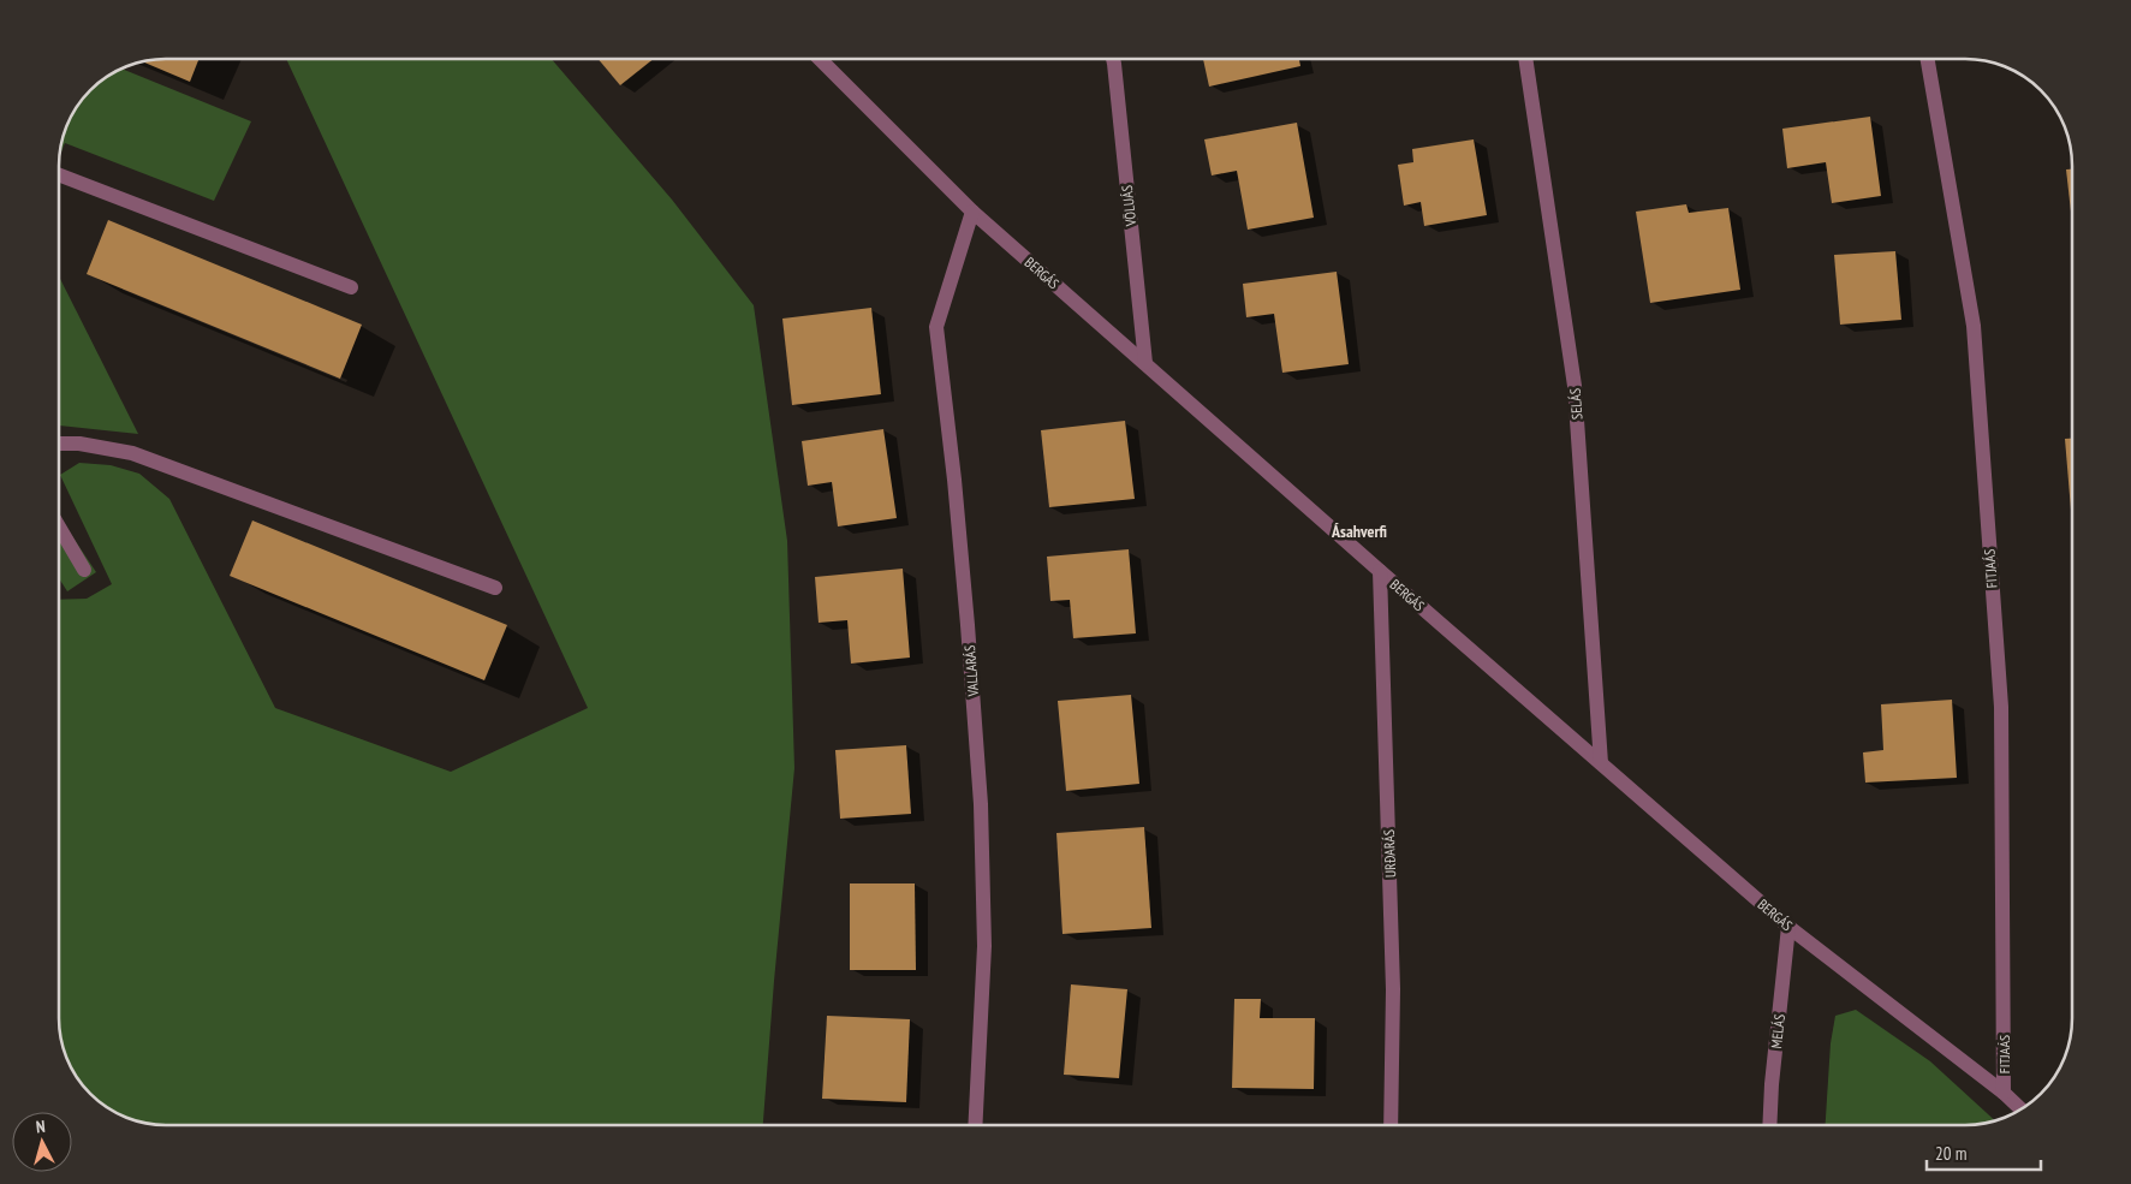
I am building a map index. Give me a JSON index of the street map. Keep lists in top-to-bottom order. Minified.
{"streets":{"street":["VÖLUÁS","BERGÁS","SELÁS","FITJAÁS","VALLARÁS","URÐARÁS","MELÁS"]},"crossings":[["VÖLUÁS","BERGÁS"],["BERGÁS","SELÁS"],["BERGÁS","FITJAÁS"],["BERGÁS","VALLARÁS"],["BERGÁS","URÐARÁS"],["BERGÁS","MELÁS"]],"districts":["Ásahverfi"],"scale_bar":"20 m","north":"top"}
